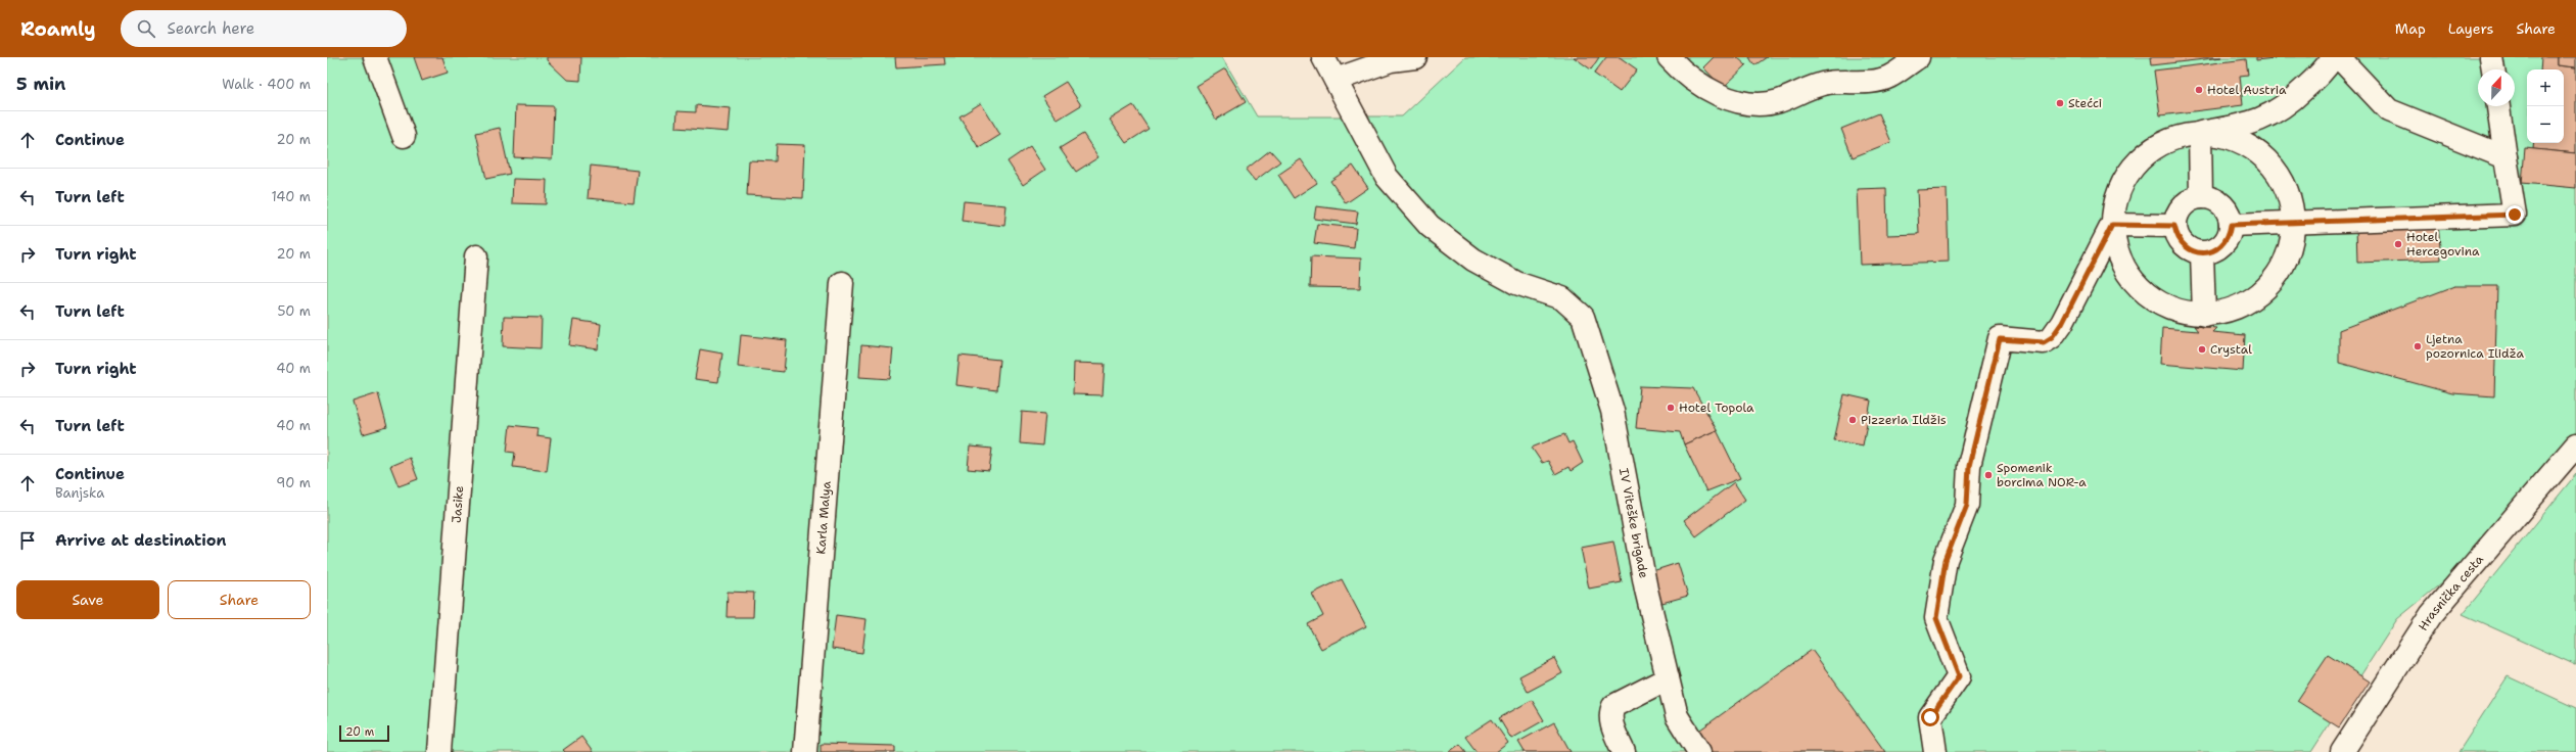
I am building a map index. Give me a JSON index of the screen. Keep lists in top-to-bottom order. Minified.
{"streets":{"street":["Jasike","Karla Malya","IV Viteške brigade","Hrasnička cesta"]},"places":["Hotel Austria","Stećci","Hotel Hercegovina","Ljetna pozornica Ilidža","Crystal","Hotel Topola","Pizzeria Ildžis","Spomenik borcima NOR-a"],"scale_bar":"20 m","north":"top","page":{"header":"Roamly","search":"Search here","nav":["Map","Layers","Share"],"heading":["5 min","Walk · 400 m"],"map_buttons":["+","−"],"list":[["Continue","20 m"],["Turn left","140 m"],["Turn right","20 m"],["Turn left","50 m"],["Turn right","40 m"],["Turn left","40 m"],["Continue","Banjska","90 m"],"Arrive at destination"],"buttons":["Save","Share"],"scale":"20 m"}}
